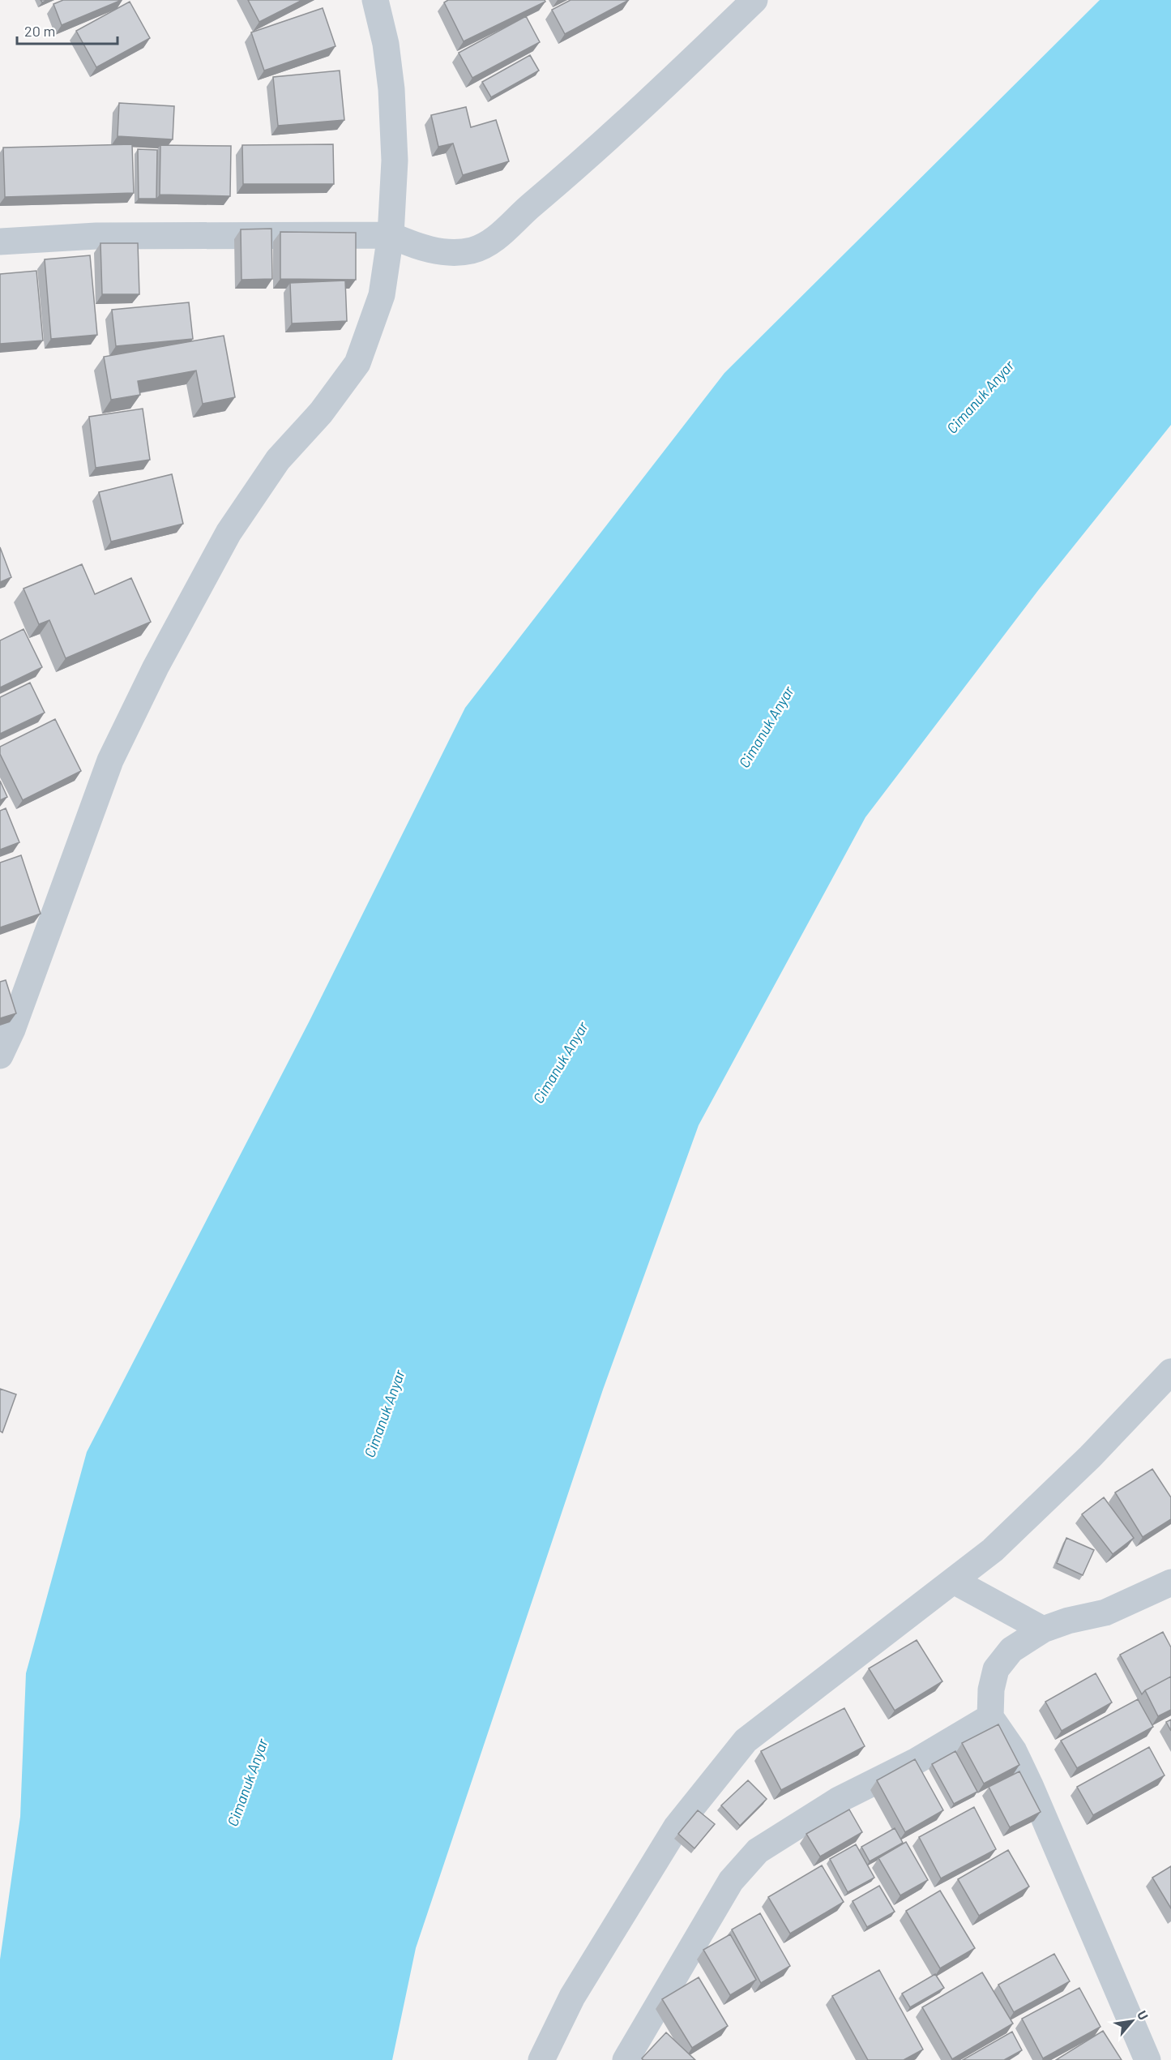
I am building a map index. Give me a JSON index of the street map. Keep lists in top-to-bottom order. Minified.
{"water":["Cimanuk Anyar"],"scale_bar":"20 m","north":"top right"}
